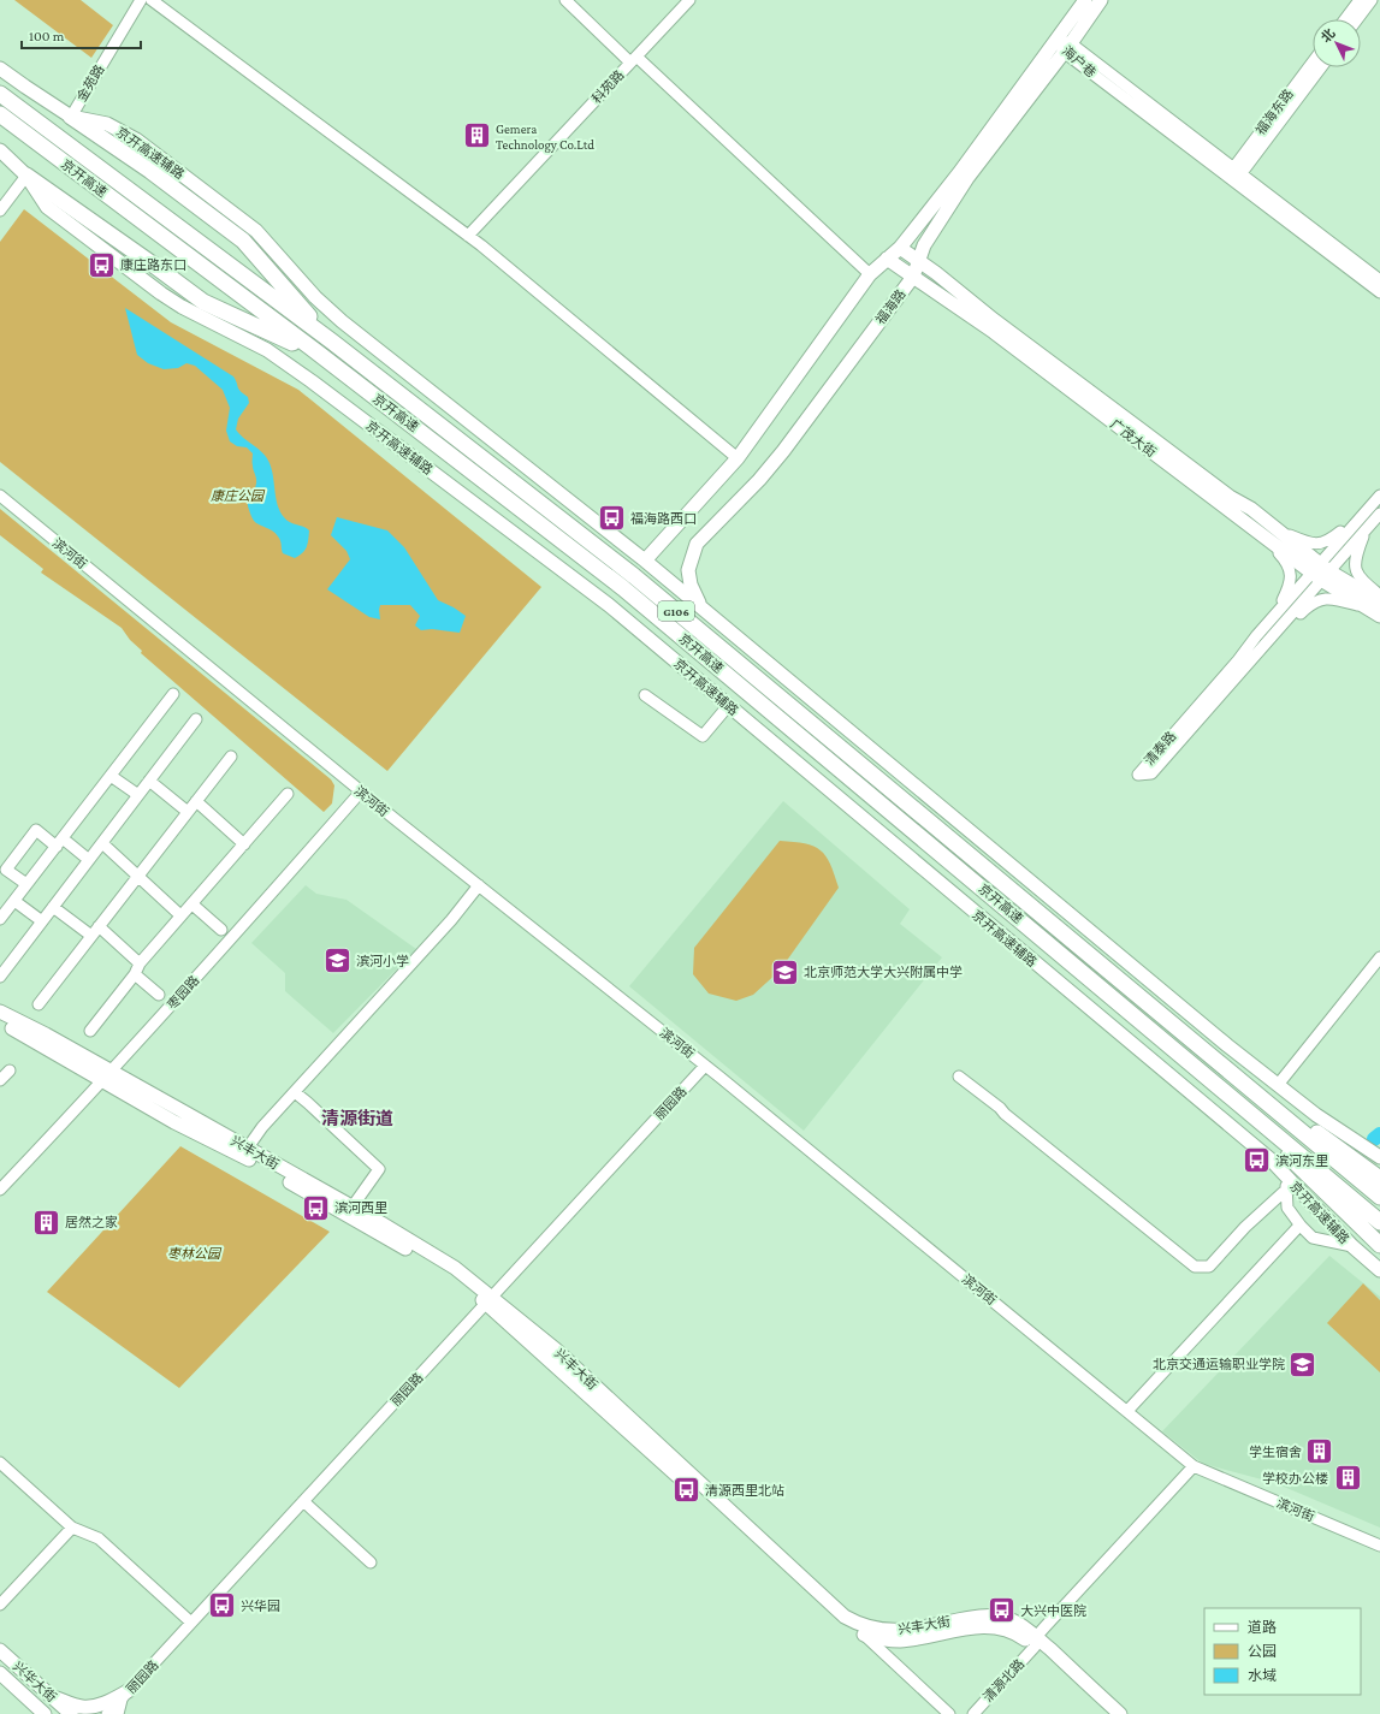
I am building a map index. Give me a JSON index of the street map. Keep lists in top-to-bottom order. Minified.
{"streets":{"highway":["京开高速","G106"],"main road":["京开高速辅路","福海路","广茂大街","兴丰大街","兴华大街"],"street":["海户巷","金苑路","科苑路","福海东路","滨河街","清泰路","枣园路","丽园路","清源北路"]},"crossings":[["海户巷","福海东路"],["海户巷","福海路"],["金苑路","京开高速辅路"],["京开高速辅路","京开高速"],["京开高速辅路","福海路"],["福海路","广茂大街"],["广茂大街","清泰路"],["滨河街","枣园路"],["滨河街","丽园路"],["滨河街","清源北路"],["枣园路","兴丰大街"],["丽园路","兴丰大街"],["兴丰大街","清源北路"]],"districts":["清源街道"],"parks":["康庄公园","枣林公园"],"places":{"building":["Gemera Technology Co.Ltd","居然之家","学生宿舍","学校办公楼"],"bus stop":["康庄路东口","福海路西口","滨河东里","滨河西里","清源西里北站","兴华园","大兴中医院"],"school or university":["滨河小学","北京师范大学大兴附属中学","北京交通运输职业学院"]},"legend":["道路","公园","水域"],"scale_bar":"100 m","north":"top left"}
